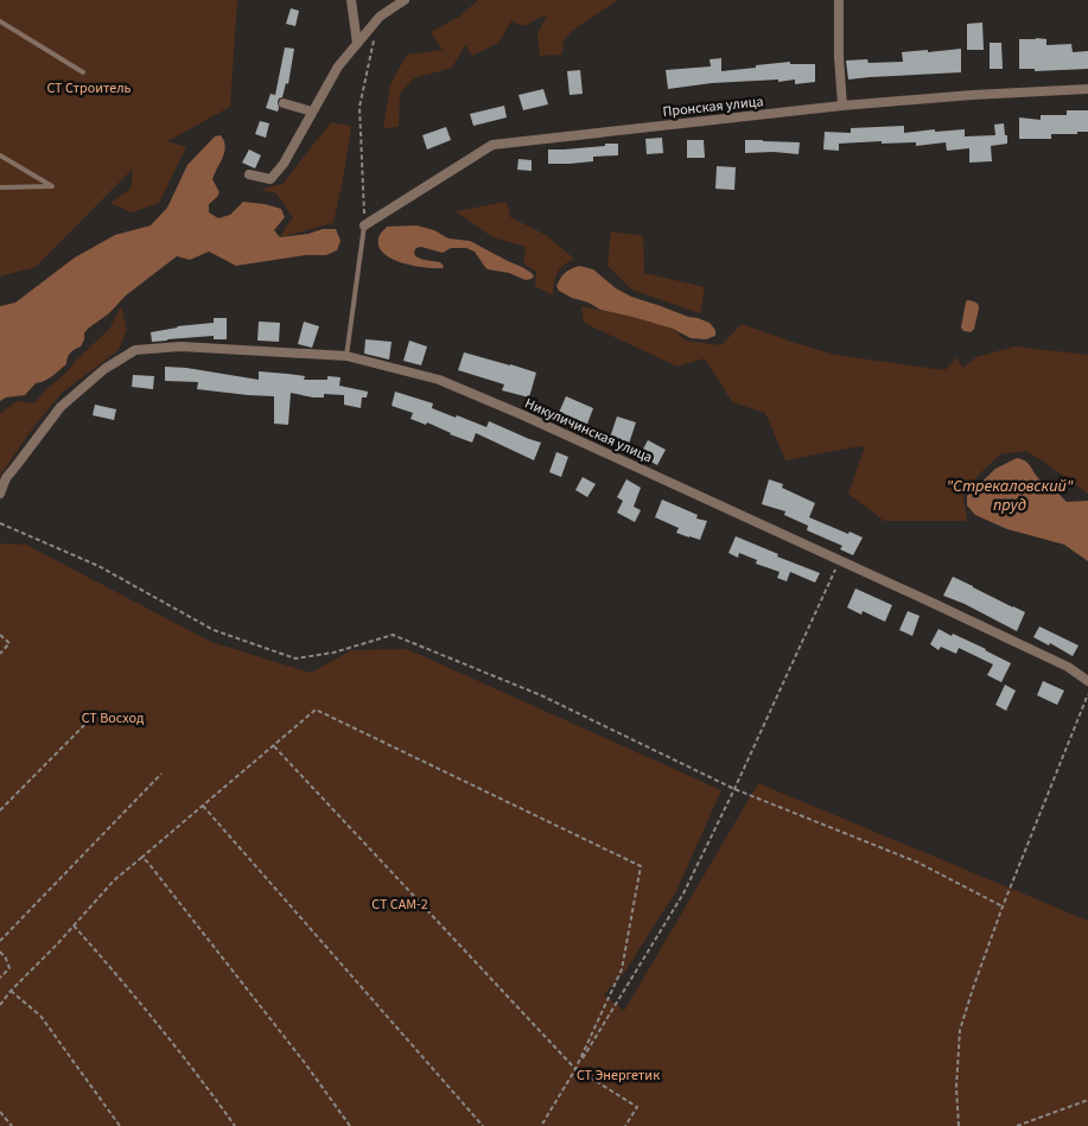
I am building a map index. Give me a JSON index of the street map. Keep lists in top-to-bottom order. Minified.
{"streets":{"street":["Пронская улица","Никуличинская улица"]},"water":["\"Стрекаловский\" пруд"],"parks":["СТ Строитель","СТ Восход","СТ САМ-2","СТ Энергетик"]}
